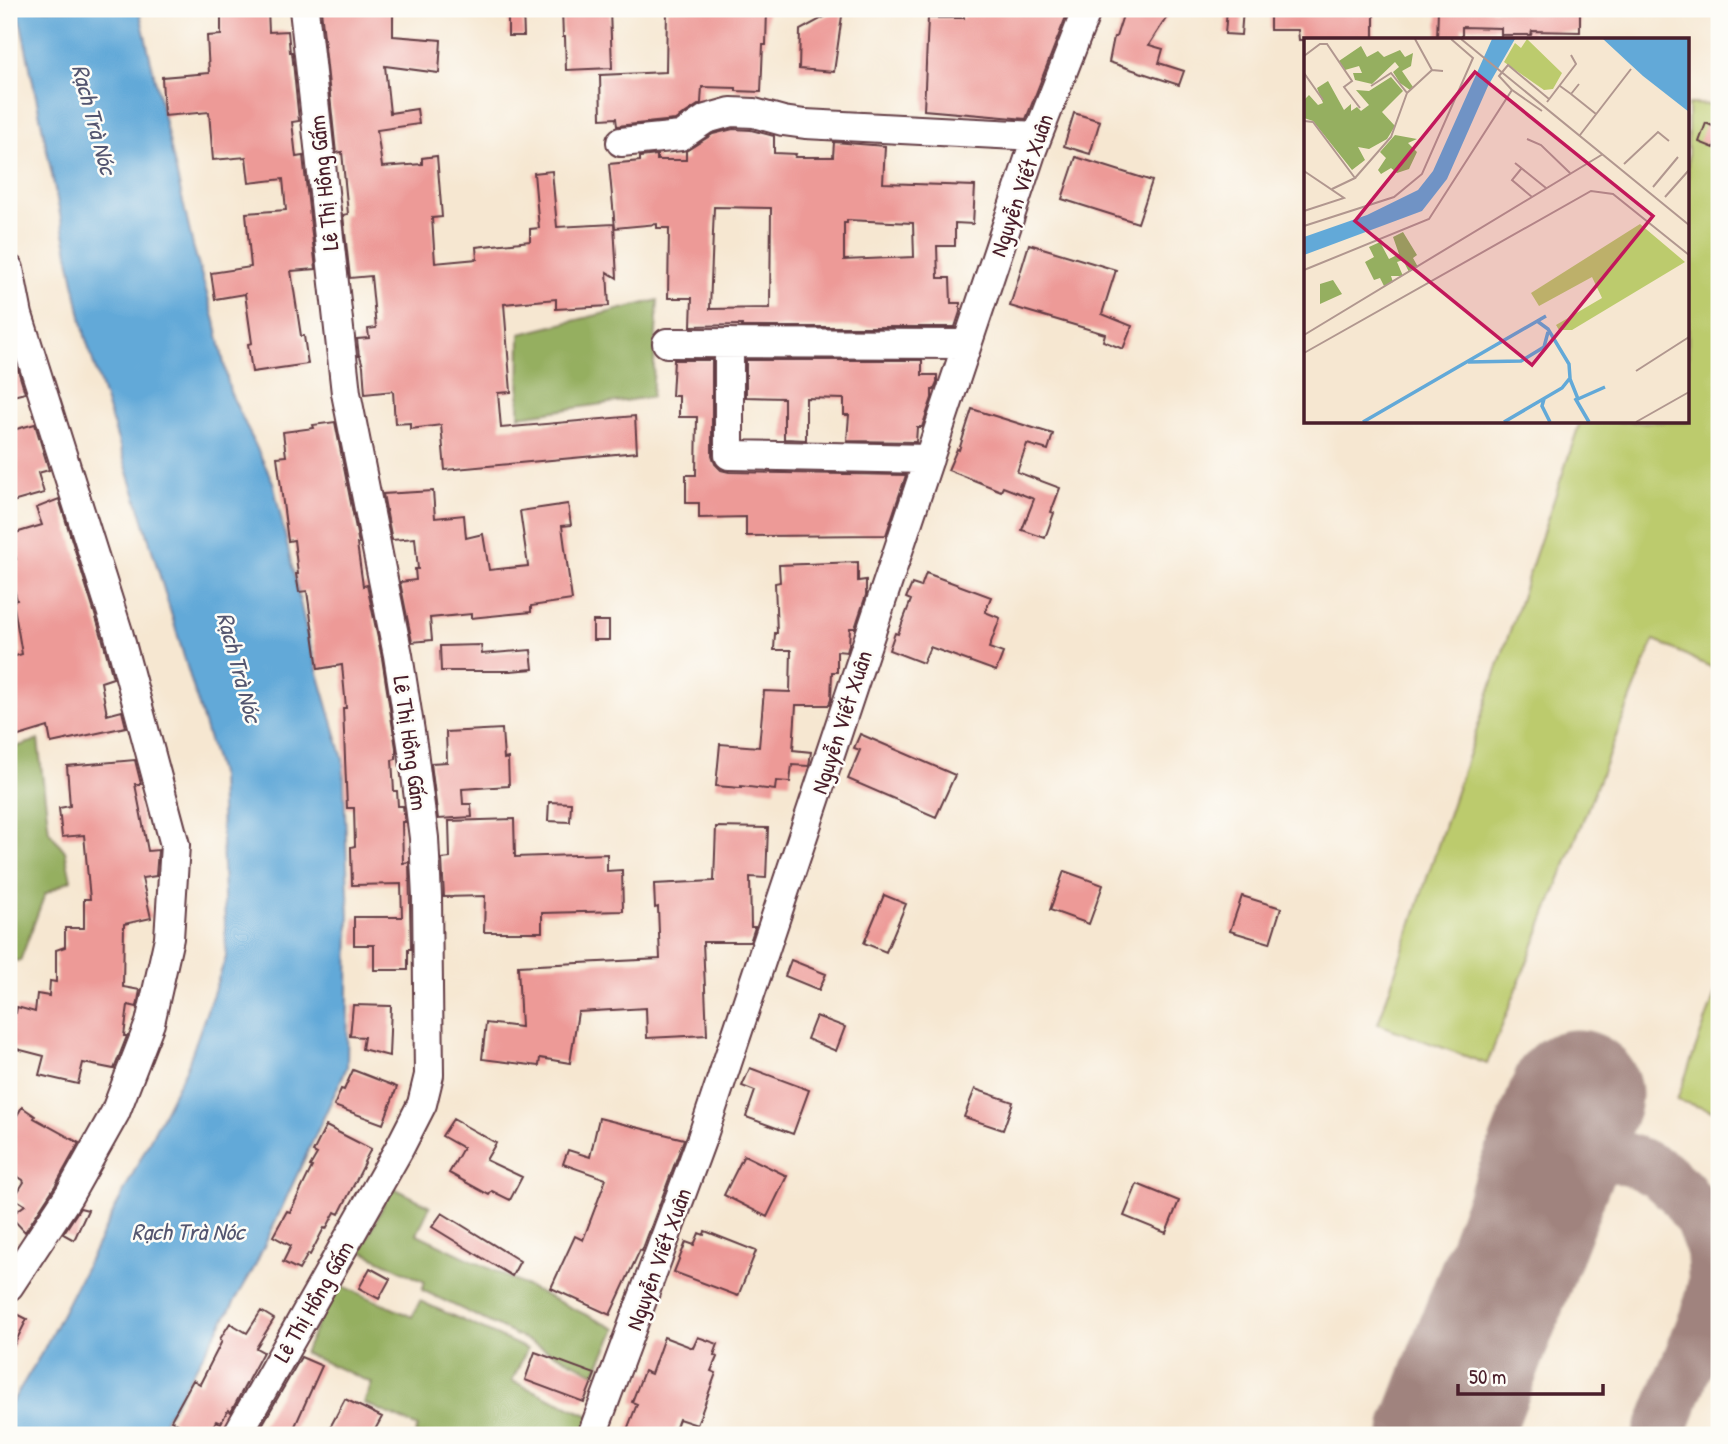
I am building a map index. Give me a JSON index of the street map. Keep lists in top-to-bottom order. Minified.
{"streets":{"street":["Lê Thị Hồng Gấm","Nguyễn Viết Xuân"]},"water":["Rạch Trà Nóc"],"scale_bar":"50 m"}
